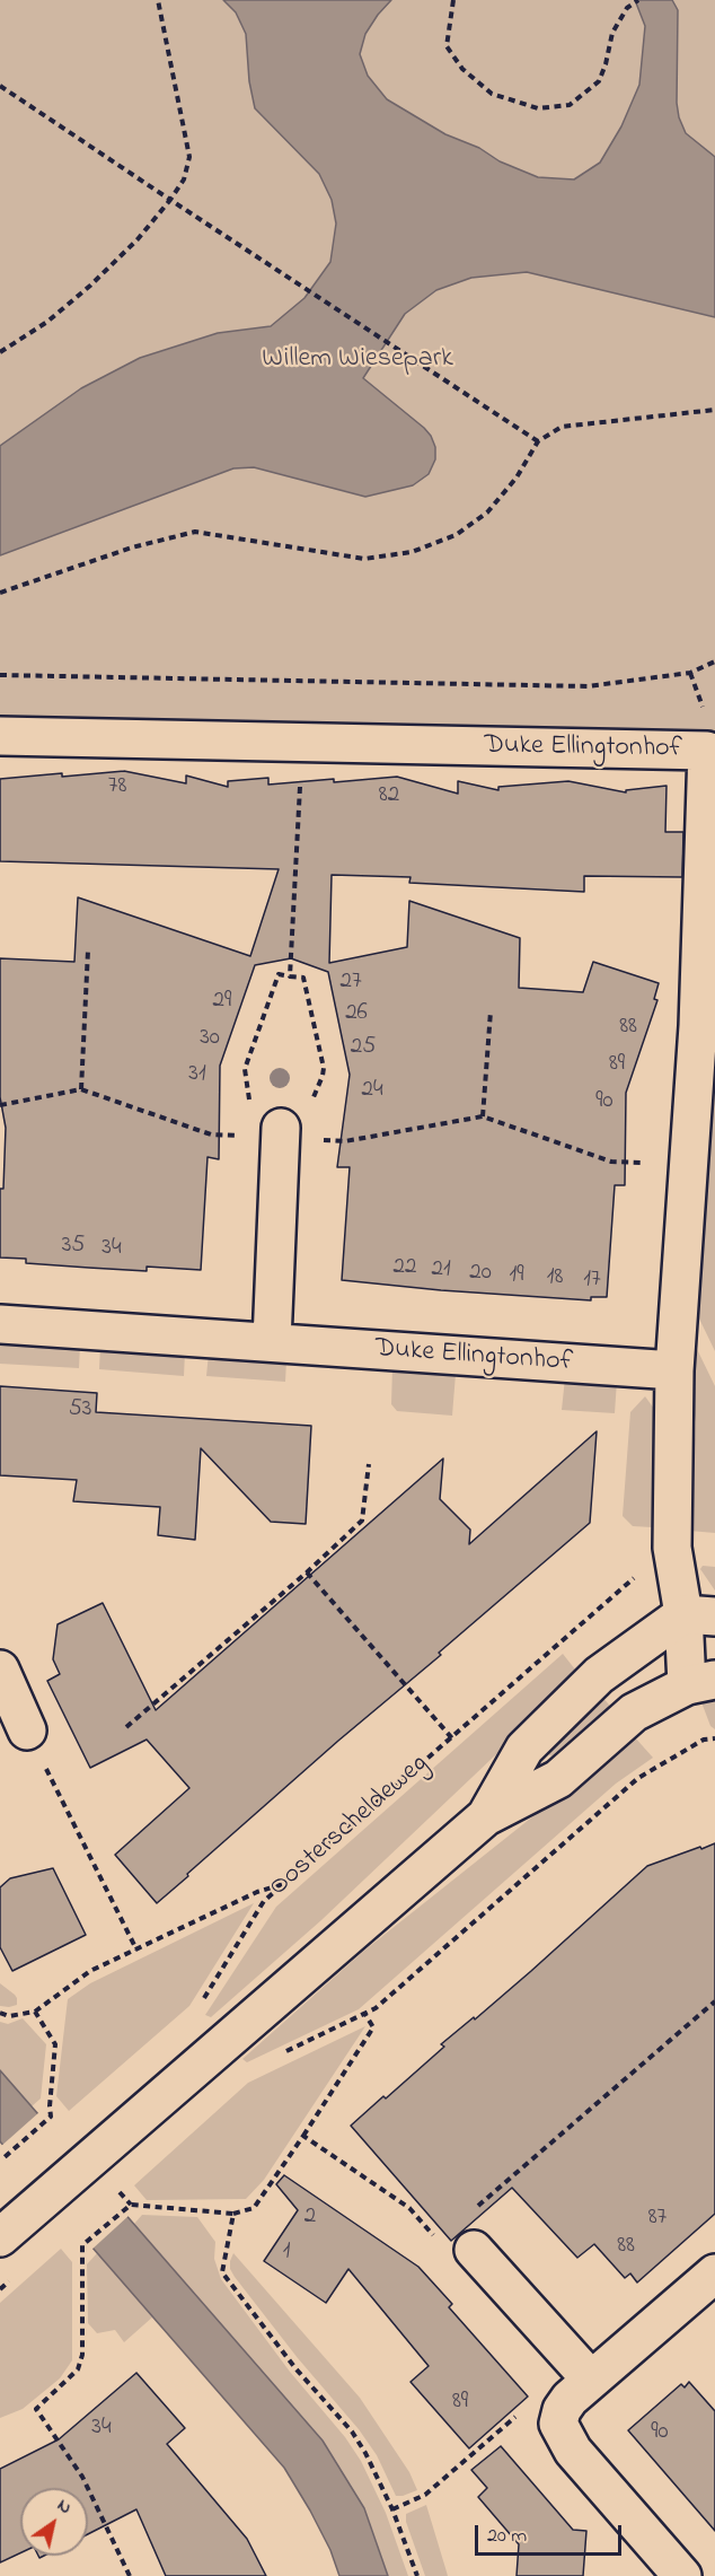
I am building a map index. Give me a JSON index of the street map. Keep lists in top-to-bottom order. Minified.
{"streets":{"street":["Duke Ellingtonhof"],"path":["Oosterscheldeweg"]},"crossings":[["Duke Ellingtonhof","Oosterscheldeweg"]],"parks":["Willem Wiesepark"],"house_numbers":["78","82","27","29","26","88","30","25","89","31","24","90","35","34","22","21","20","19","18","17","53","2","87","88","1","89","34","90"],"scale_bar":"20 m","north":"top right"}
